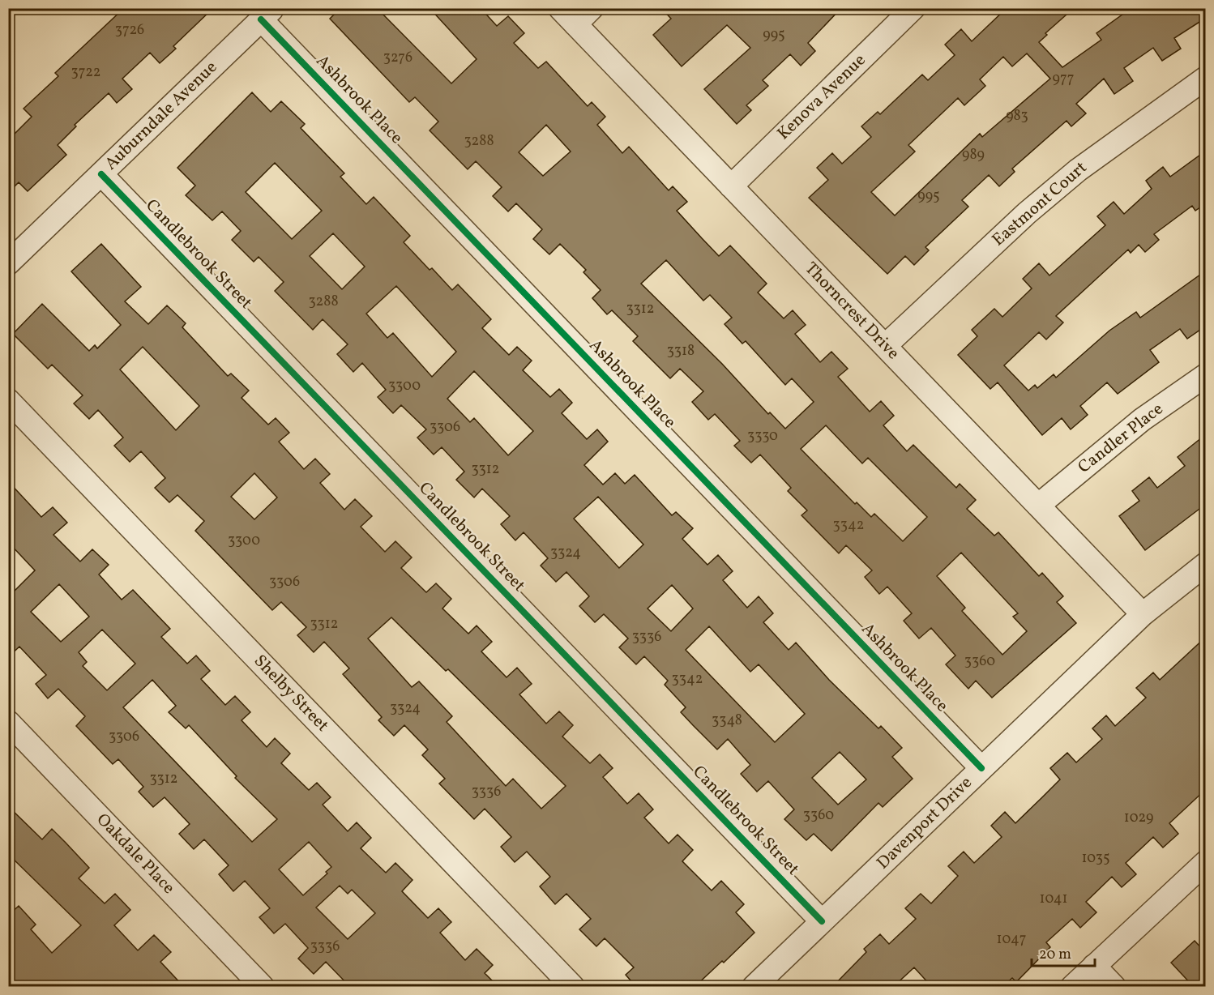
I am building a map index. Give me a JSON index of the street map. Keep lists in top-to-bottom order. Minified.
{"streets":{"street":["Kenova Avenue","Ashbrook Place","Auburndale Avenue","Eastmont Court","Candlebrook Street","Thorncrest Drive","Candler Place","Shelby Street","Davenport Drive","Oakdale Place"]},"crossings":[["Kenova Avenue","Thorncrest Drive"],["Ashbrook Place","Auburndale Avenue"],["Ashbrook Place","Davenport Drive"],["Auburndale Avenue","Candlebrook Street"],["Eastmont Court","Thorncrest Drive"],["Candlebrook Street","Davenport Drive"],["Thorncrest Drive","Candler Place"],["Thorncrest Drive","Davenport Drive"]],"house_numbers":["3726","995","3276","3722","977","983","3288","989","995","3288","3312","3318","3300","3306","3330","3312","3342","3300","3324","3306","3312","3336","3360","3342","3324","3348","3306","3312","3336","3360","1029","1035","1041","1047","3336"],"scale_bar":"20 m"}
